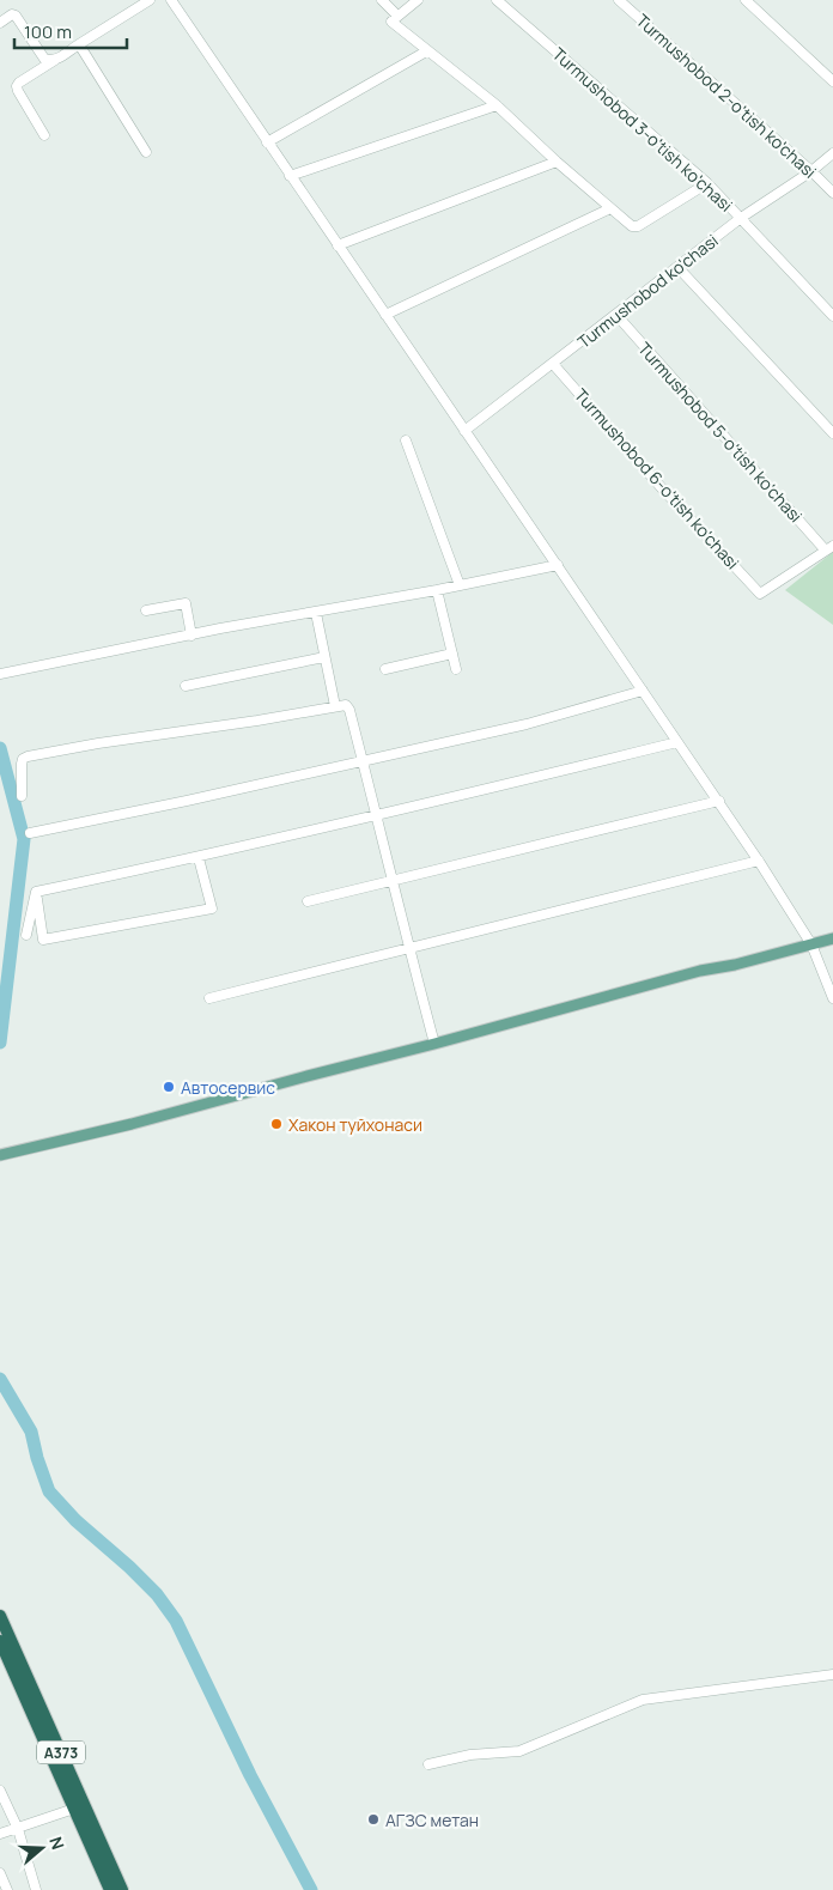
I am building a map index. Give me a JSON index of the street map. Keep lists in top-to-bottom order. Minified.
{"streets":{"highway":["A373"],"street":["Turmushobod 2-o'tish ko'chasi","Turmushobod 3-o'tish ko'chasi","Turmushobod ko'chasi","Turmushobod 5-o'tish ko'chasi","Turmushobod 6-o'tish ko'chasi"]},"crossings":[["Turmushobod 2-o'tish ko'chasi","Turmushobod ko'chasi"],["Turmushobod 3-o'tish ko'chasi","Turmushobod ko'chasi"],["Turmushobod ko'chasi","Turmushobod 5-o'tish ko'chasi"],["Turmushobod ko'chasi","Turmushobod 6-o'tish ko'chasi"],["Turmushobod 5-o'tish ko'chasi","Turmushobod 6-o'tish ko'chasi"]],"places":["Автосервис","Хакон туйхонаси","АГЗС метан"],"scale_bar":"100 m","north":"right"}
